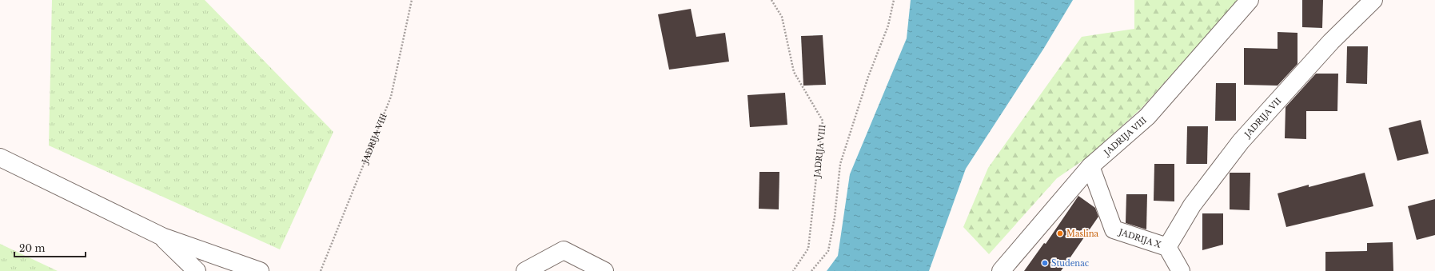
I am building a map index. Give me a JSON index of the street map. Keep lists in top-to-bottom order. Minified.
{"streets":{"street":["JADRIJA VII","JADRIJA VIII","JADRIJA X"]},"crossings":[["JADRIJA VII","JADRIJA X"],["JADRIJA VIII","JADRIJA X"]],"places":["Maslina","Studenac"],"scale_bar":"20 m"}
